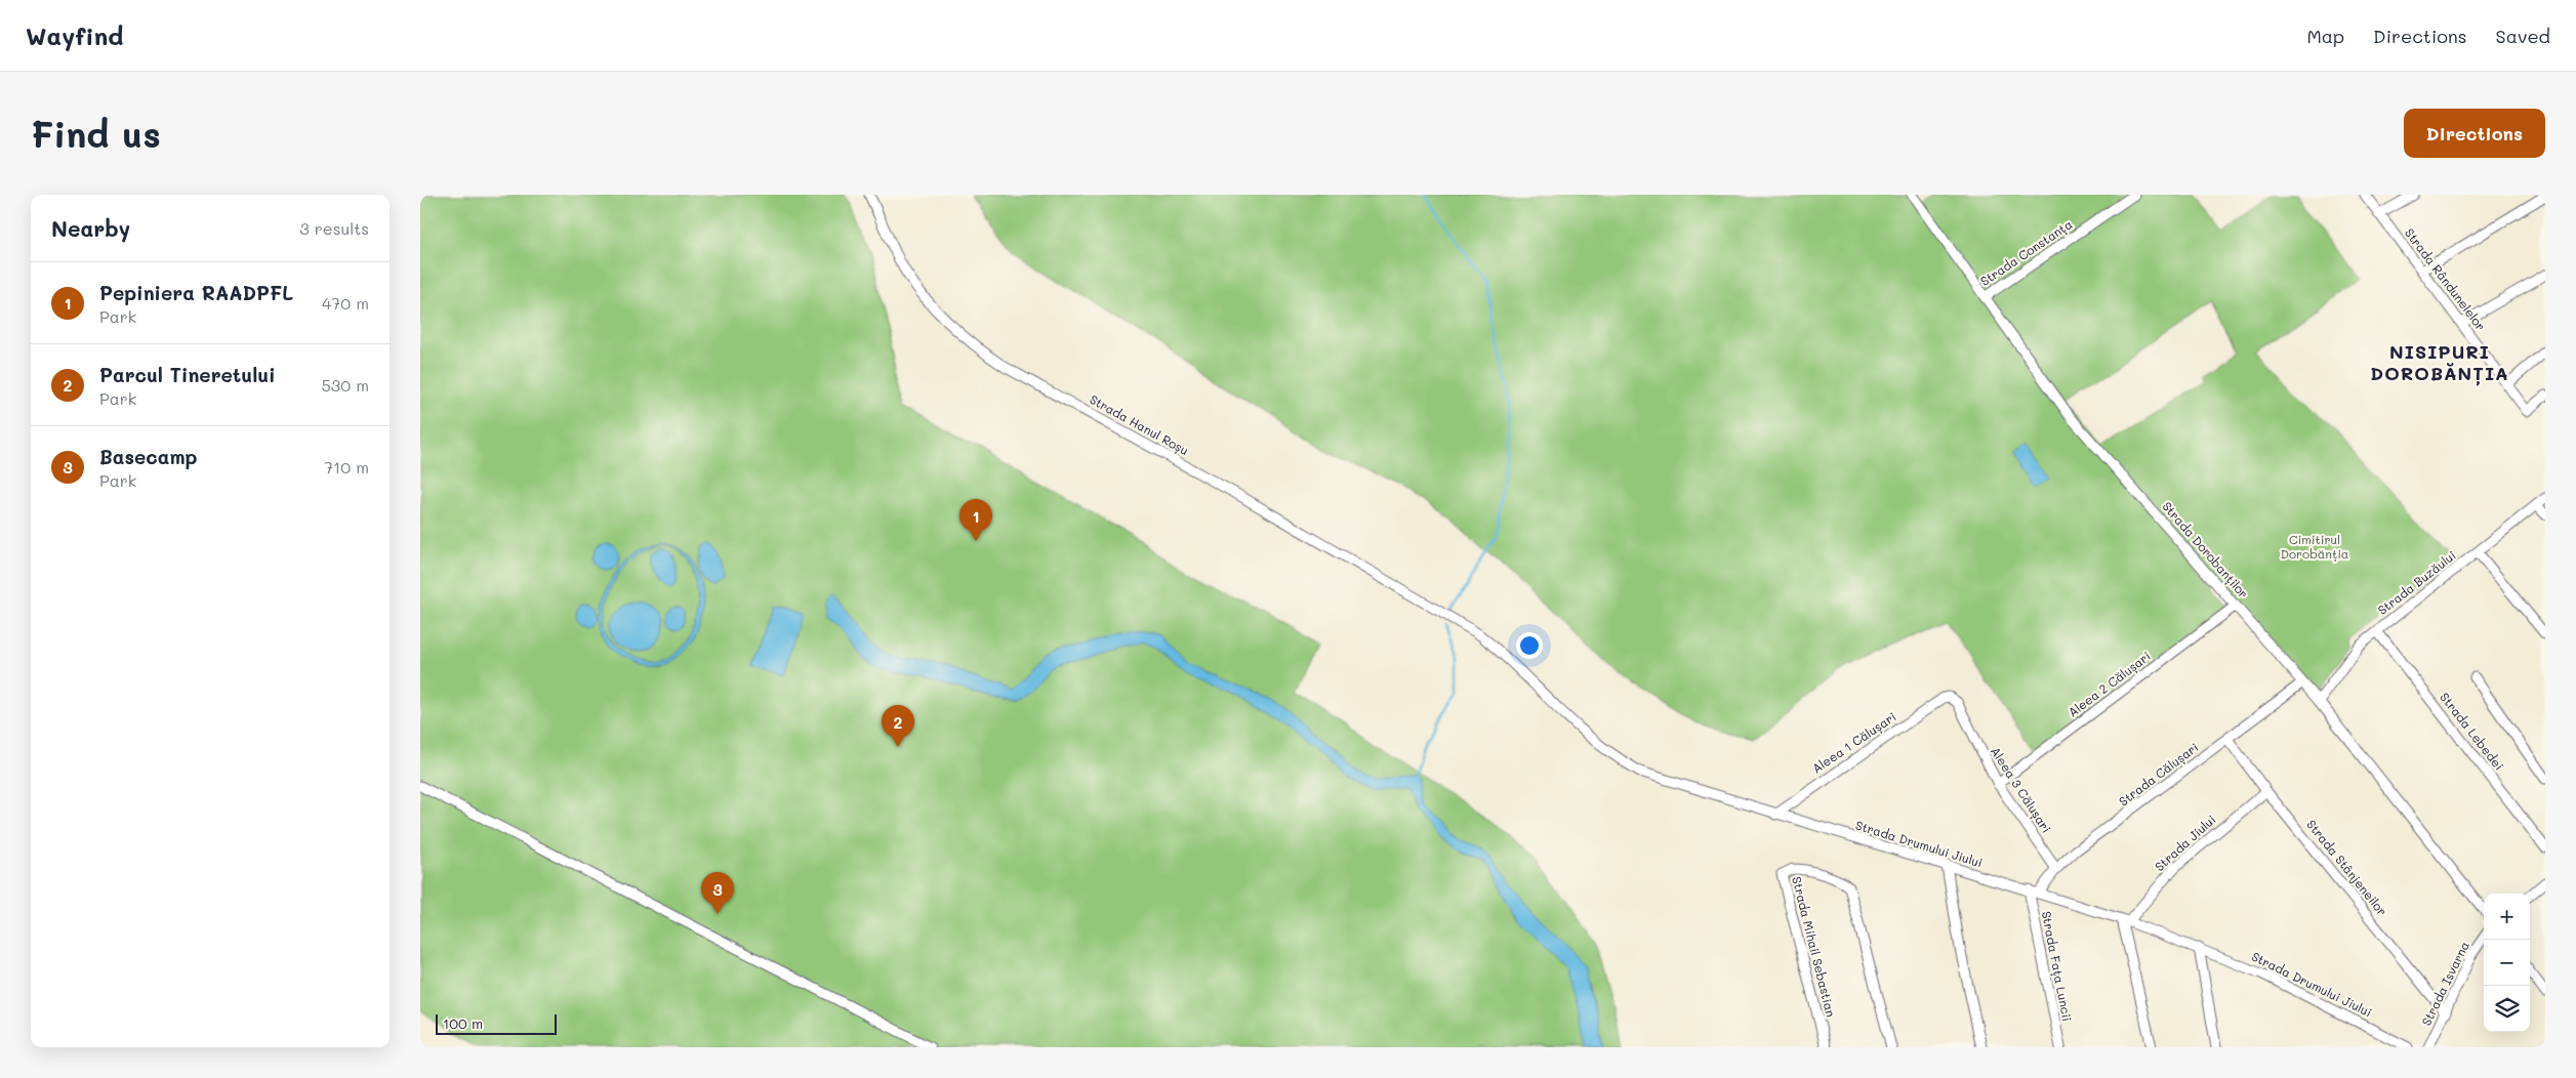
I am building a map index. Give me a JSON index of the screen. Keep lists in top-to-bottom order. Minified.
{"streets":{"street":["Strada Constanța","Strada Rândunelelor","Strada Hanul Roșu","Strada Dorobanților","Strada Buzăului","Aleea 2 Călușari","Strada Lebedei","Aleea 1 Călușari","Strada Călușari","Aleea 3 Călușari","Strada Jiului","Strada Drumului Jiului","Strada Stânjeneilor","Strada Mihail Sebastian","Strada Fața Luncii","Strada Isvarna"]},"crossings":[["Strada Constanța","Strada Dorobanților"],["Strada Hanul Roșu","Strada Drumului Jiului"],["Strada Dorobanților","Strada Buzăului"],["Strada Dorobanților","Aleea 2 Călușari"],["Strada Dorobanților","Strada Călușari"],["Strada Buzăului","Strada Lebedei"],["Aleea 2 Călușari","Aleea 3 Călușari"],["Aleea 1 Călușari","Aleea 3 Călușari"],["Aleea 1 Călușari","Strada Drumului Jiului"],["Strada Călușari","Aleea 3 Călușari"],["Strada Călușari","Strada Drumului Jiului"],["Strada Călușari","Strada Stânjeneilor"],["Strada Jiului","Strada Drumului Jiului"],["Strada Jiului","Strada Stânjeneilor"],["Strada Drumului Jiului","Strada Fața Luncii"],["Strada Stânjeneilor","Strada Isvarna"]],"districts":["NISIPURI DOROBĂNȚIA"],"parks":["Cimitirul Dorobănția"],"scale_bar":"100 m","page":{"header":"Wayfind","nav":["Map","Directions","Saved"],"buttons":"Directions","title":"Find us","heading":["Nearby","3 results"],"list":[{"mark":"1","name":"Pepiniera RAADPFL","note":"Park","value":"470 m"},{"mark":"2","name":"Parcul Tineretului","note":"Park","value":"530 m"},{"mark":"3","name":"Basecamp","note":"Park","value":"710 m"}],"pins":["1","2","3"],"map_buttons":["+","−"],"scale":"100 m"}}
